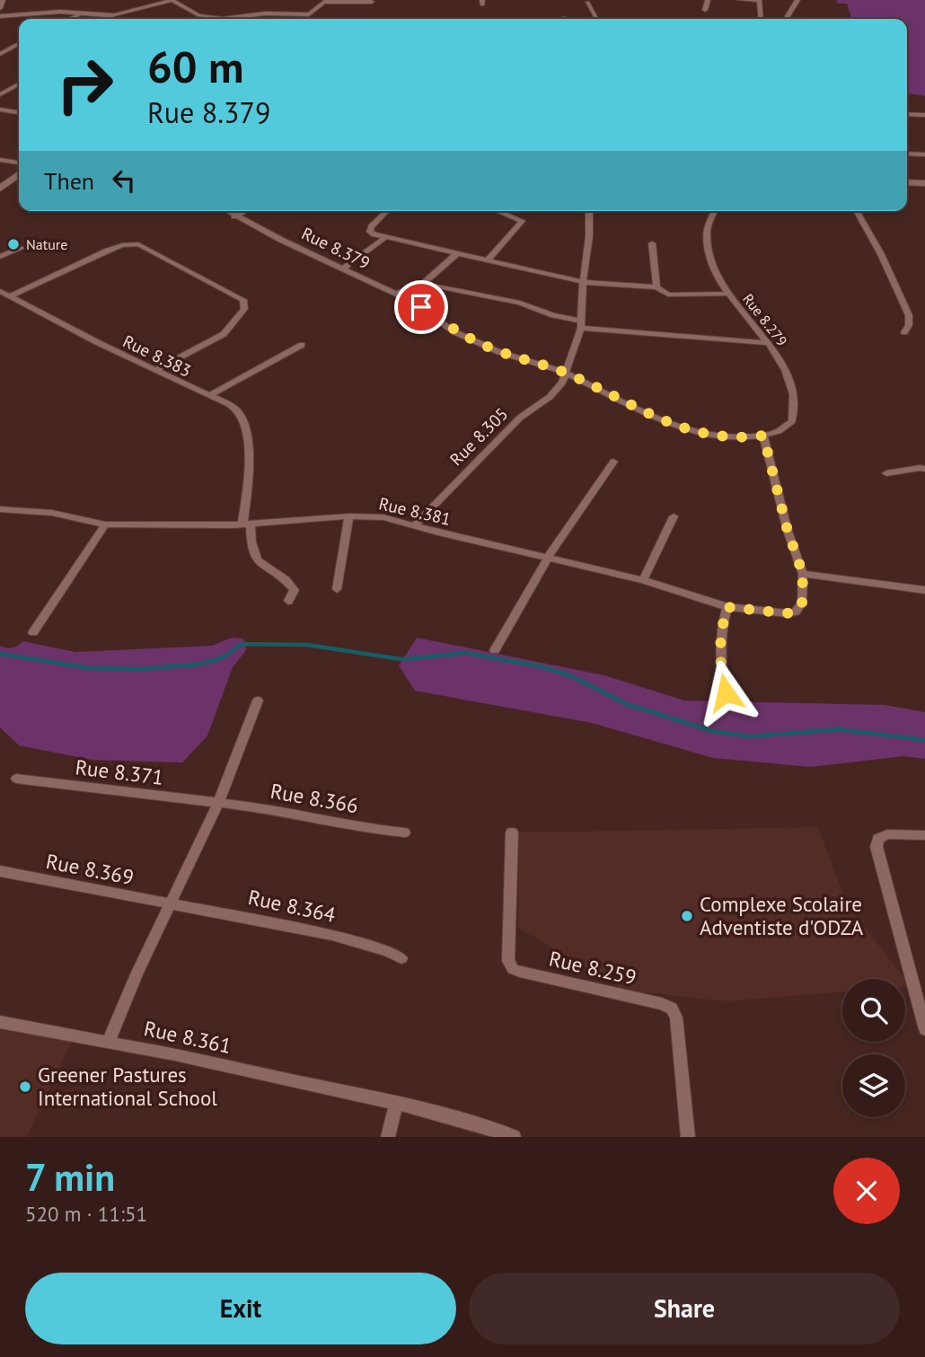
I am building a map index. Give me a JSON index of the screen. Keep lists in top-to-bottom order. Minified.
{"streets":{"street":["Rue 8.379","Rue 8.279","Rue 8.383","Rue 8.305","Rue 8.381","Rue 8.371","Rue 8.366","Rue 8.369","Rue 8.364","Rue 8.259","Rue 8.361"]},"crossings":[["Rue 8.379","Rue 8.279"],["Rue 8.379","Rue 8.305"],["Rue 8.383","Rue 8.381"],["Rue 8.305","Rue 8.381"],["Rue 8.371","Rue 8.366"],["Rue 8.371","Rue 8.361"],["Rue 8.366","Rue 8.361"],["Rue 8.369","Rue 8.364"],["Rue 8.369","Rue 8.361"],["Rue 8.364","Rue 8.361"]],"places":["Nature","Complexe Scolaire Adventiste d'ODZA","Greener Pastures International School"],"page":{"turn":["60 m","Rue 8.379"],"then":"Then","heading":["7 min","520 m · 11:51"],"buttons":["Exit","Share"]}}
